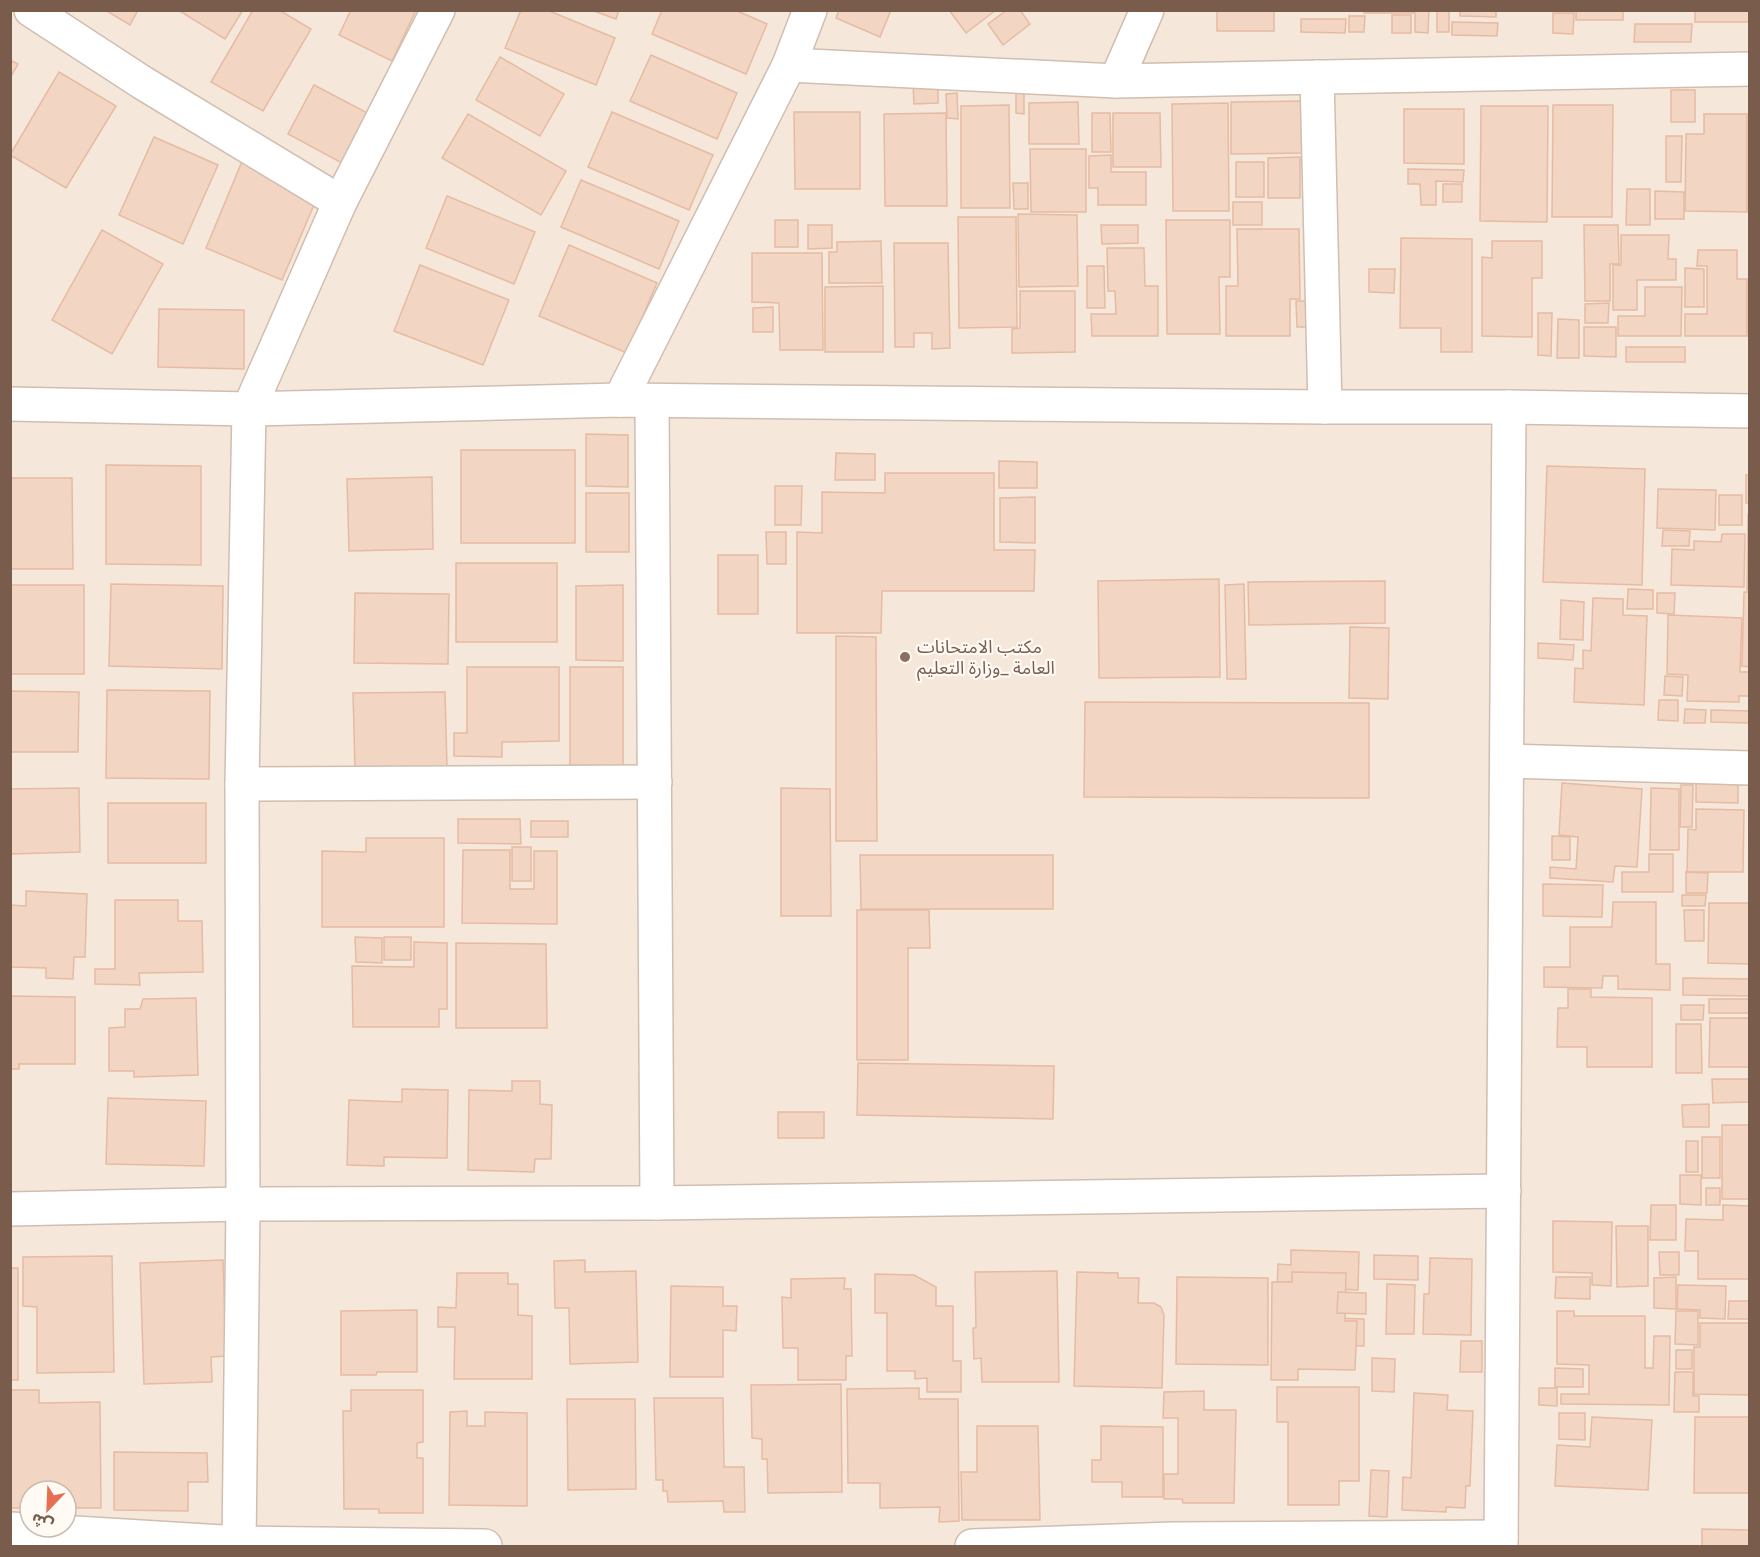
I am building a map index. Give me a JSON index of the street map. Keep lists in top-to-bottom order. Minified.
{"places":["مكتب الامتحانات العامة _وزارة التعليم"],"north":"bottom left"}
